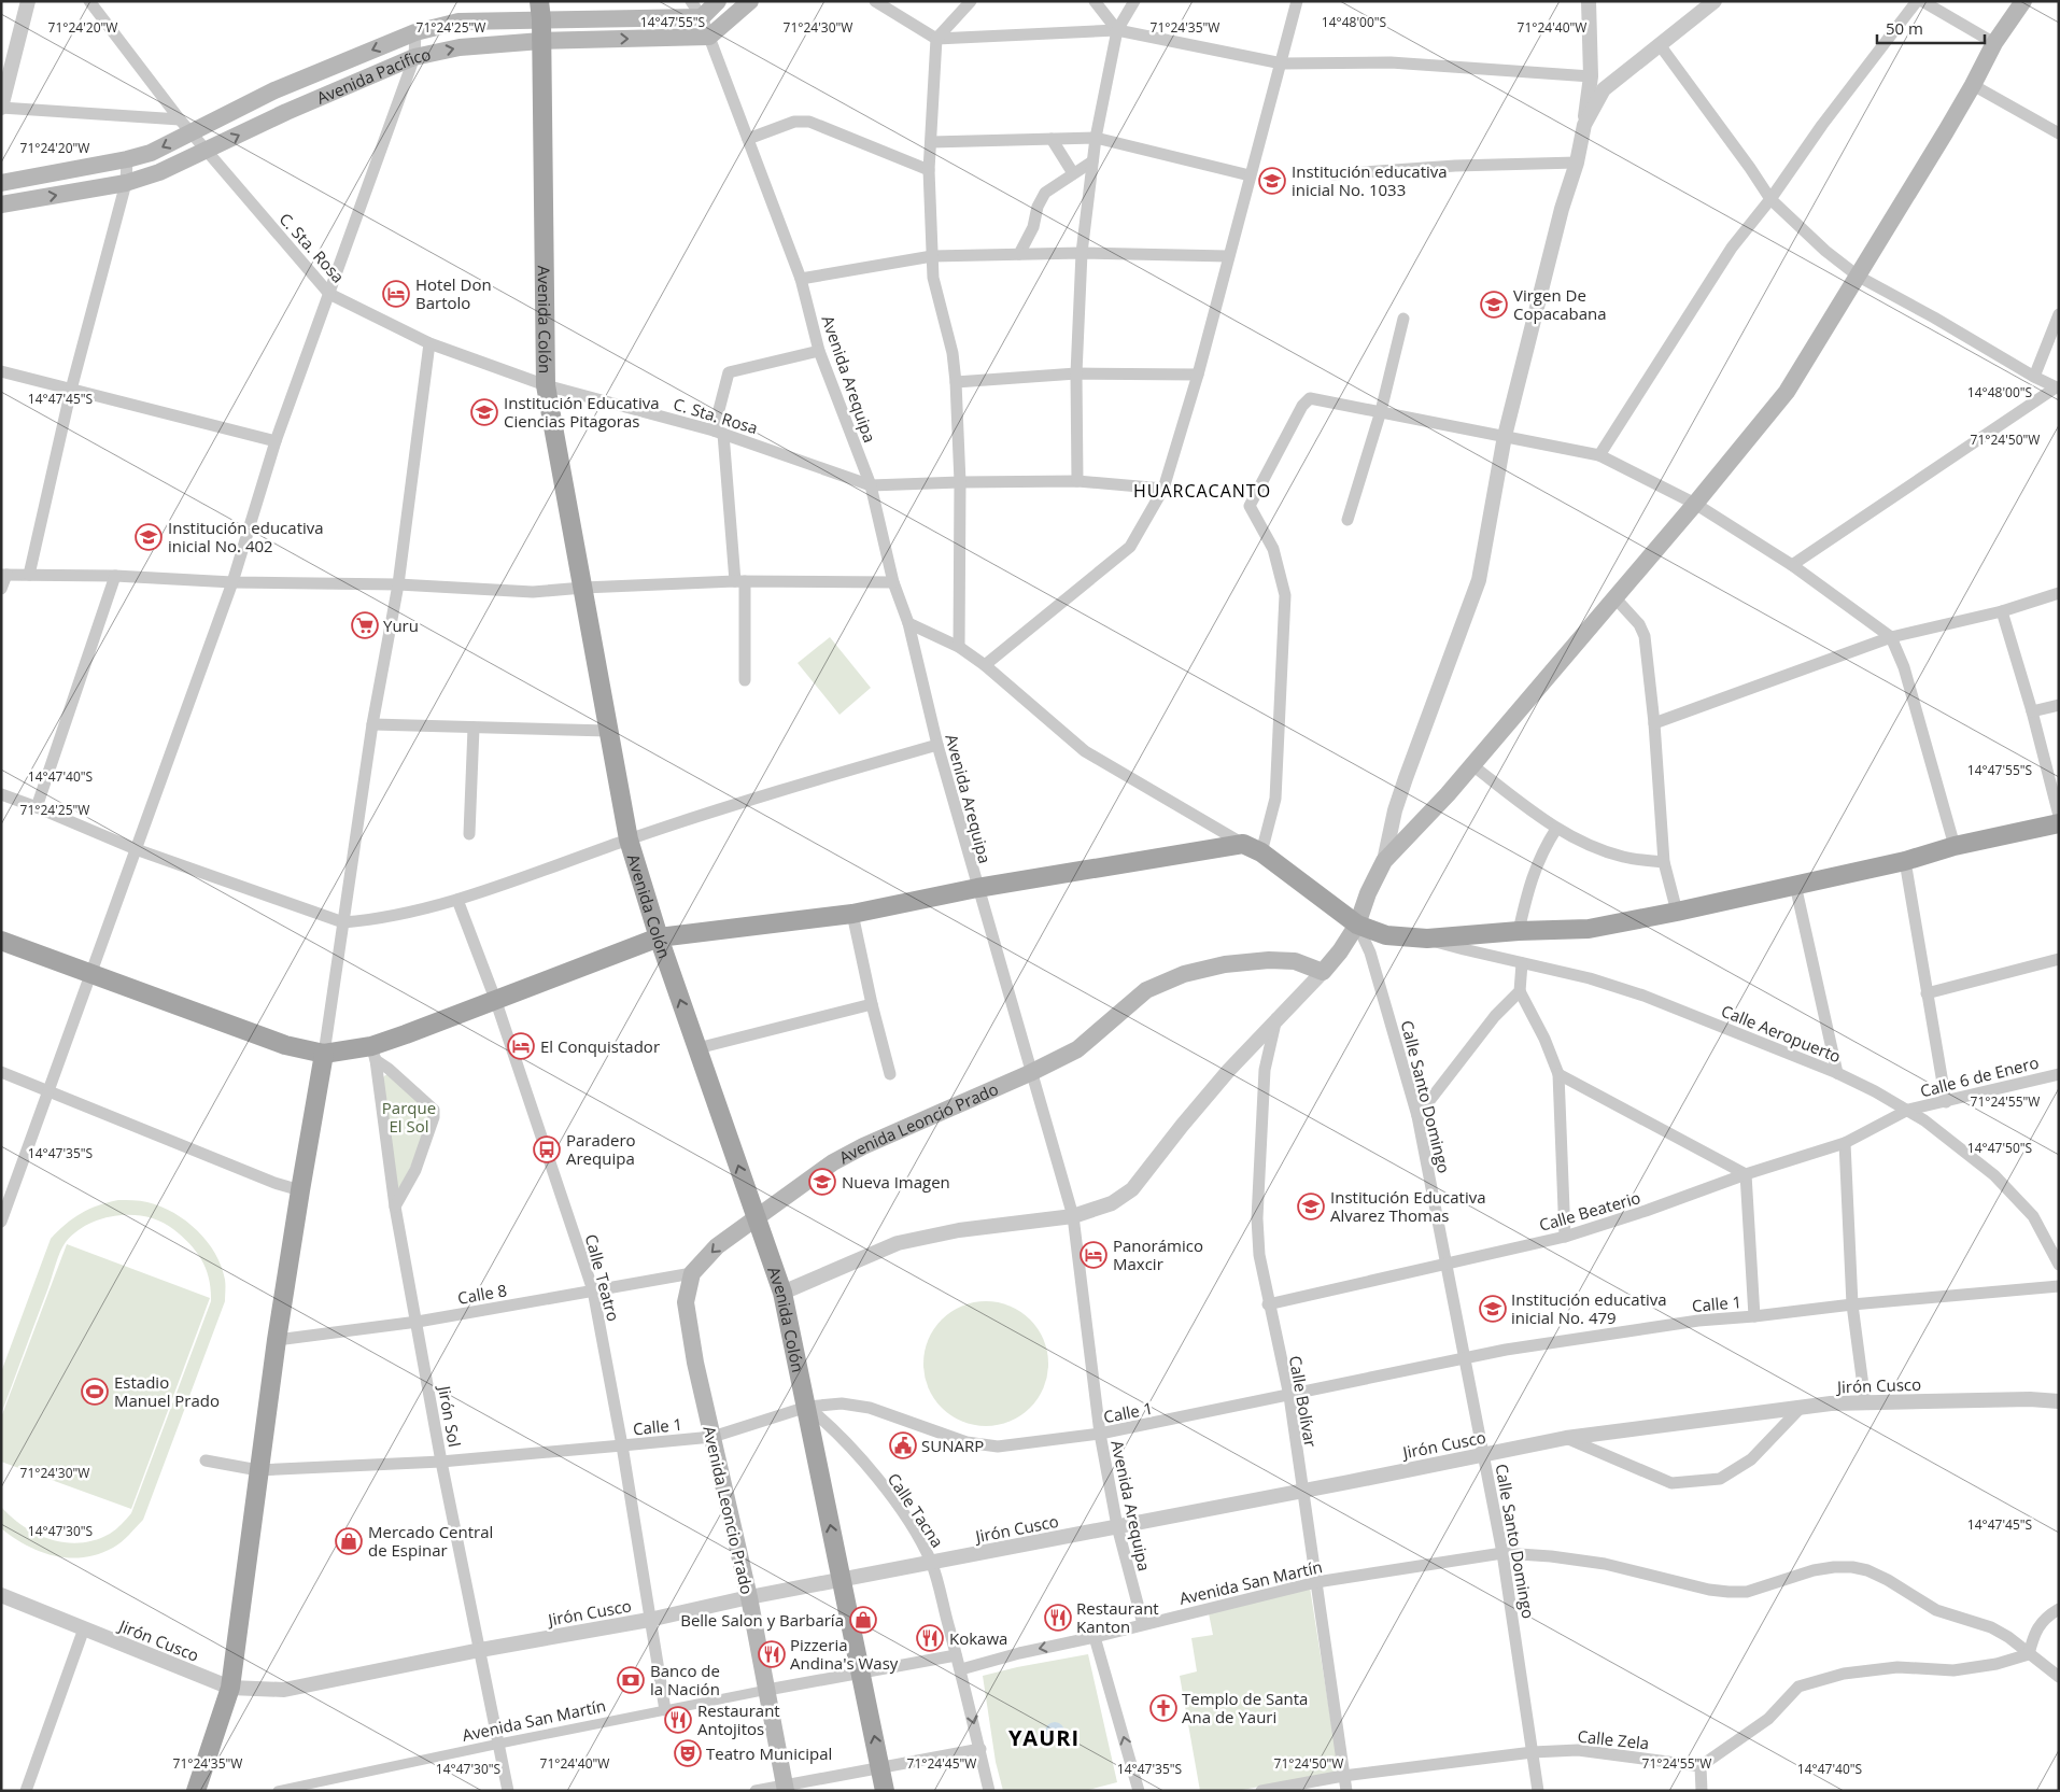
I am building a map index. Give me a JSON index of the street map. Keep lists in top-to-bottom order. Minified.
{"streets":{"main road":["Avenida Pacifico","Avenida Colón","Avenida Leoncio Prado"],"street":["C. Sta. Rosa","Avenida Arequipa","Calle Aeropuerto","Calle 6 de Enero","Calle Santo Domingo","Calle Beaterio","Calle Teatro","Calle 8","Calle 1","Jirón Cusco","Calle Bolívar","Jirón Sol","Calle Tacna","Avenida San Martín","Calle Zela"]},"crossings":[["Avenida Pacifico","C. Sta. Rosa"],["Avenida Pacifico","Avenida Colón"],["Avenida Pacifico","Avenida Arequipa"],["C. Sta. Rosa","Avenida Colón"],["C. Sta. Rosa","Avenida Arequipa"],["Avenida Colón","Avenida Leoncio Prado"],["Avenida Colón","Calle 1"],["Avenida Colón","Jirón Cusco"],["Avenida Colón","Calle Tacna"],["Avenida Colón","Avenida San Martín"],["Avenida Arequipa","Avenida Leoncio Prado"],["Avenida Arequipa","Calle 1"],["Avenida Arequipa","Jirón Cusco"],["Avenida Arequipa","Avenida San Martín"],["Calle Aeropuerto","Calle 6 de Enero"],["Calle Aeropuerto","Calle Beaterio"],["Calle 6 de Enero","Calle Beaterio"],["Calle Santo Domingo","Calle Beaterio"],["Calle Santo Domingo","Calle 1"],["Calle Santo Domingo","Jirón Cusco"],["Calle Santo Domingo","Avenida San Martín"],["Calle Santo Domingo","Calle Zela"],["Avenida Leoncio Prado","Calle 8"],["Avenida Leoncio Prado","Calle 1"],["Avenida Leoncio Prado","Jirón Cusco"],["Avenida Leoncio Prado","Avenida San Martín"],["Calle Beaterio","Calle Bolívar"],["Calle Teatro","Calle 8"],["Calle Teatro","Calle 1"],["Calle Teatro","Jirón Cusco"],["Calle Teatro","Avenida San Martín"],["Calle 8","Jirón Sol"],["Calle 1","Calle Bolívar"],["Calle 1","Jirón Sol"],["Calle 1","Calle Tacna"],["Jirón Cusco","Calle Bolívar"],["Jirón Cusco","Jirón Sol"],["Jirón Cusco","Calle Tacna"],["Calle Bolívar","Avenida San Martín"],["Calle Bolívar","Calle Zela"],["Jirón Sol","Avenida San Martín"],["Calle Tacna","Avenida San Martín"]],"districts":["HUARCACANTO","YAURI"],"parks":["Parque El Sol"],"places":{"school or university":["Institución educativa inicial No. 1033","Virgen De Copacabana","Institución Educativa Ciencias Pitagoras","Institución educativa inicial No. 402","Nueva Imagen","Institución Educativa Alvarez Thomas","Institución educativa inicial No. 479"],"hotel":["Hotel Don Bartolo","El Conquistador","Panorámico Maxcir"],"supermarket":["Yuru"],"bus stop":["Paradero Arequipa"],"sports":["Estadio Manuel Prado"],"public building":["SUNARP"],"shop":["Mercado Central de Espinar","Belle Salon y Barbaría"],"restaurant":["Restaurant Kanton","Kokawa","Pizzeria Andina's Wasy","Restaurant Antojitos"],"bank":["Banco de la Nación"],"church":["Templo de Santa Ana de Yauri"],"theatre":["Teatro Municipal"]},"scale_bar":"50 m","coordinates":["14°47'55\"S","14°48'00\"S","71°24'20\"W","71°24'25\"W","71°24'30\"W","71°24'35\"W","71°24'40\"W","14°47'45\"S","71°24'50\"W","14°47'40\"S","71°24'55\"W","14°47'50\"S","14°47'35\"S","14°47'30\"S","71°24'45\"W"]}
